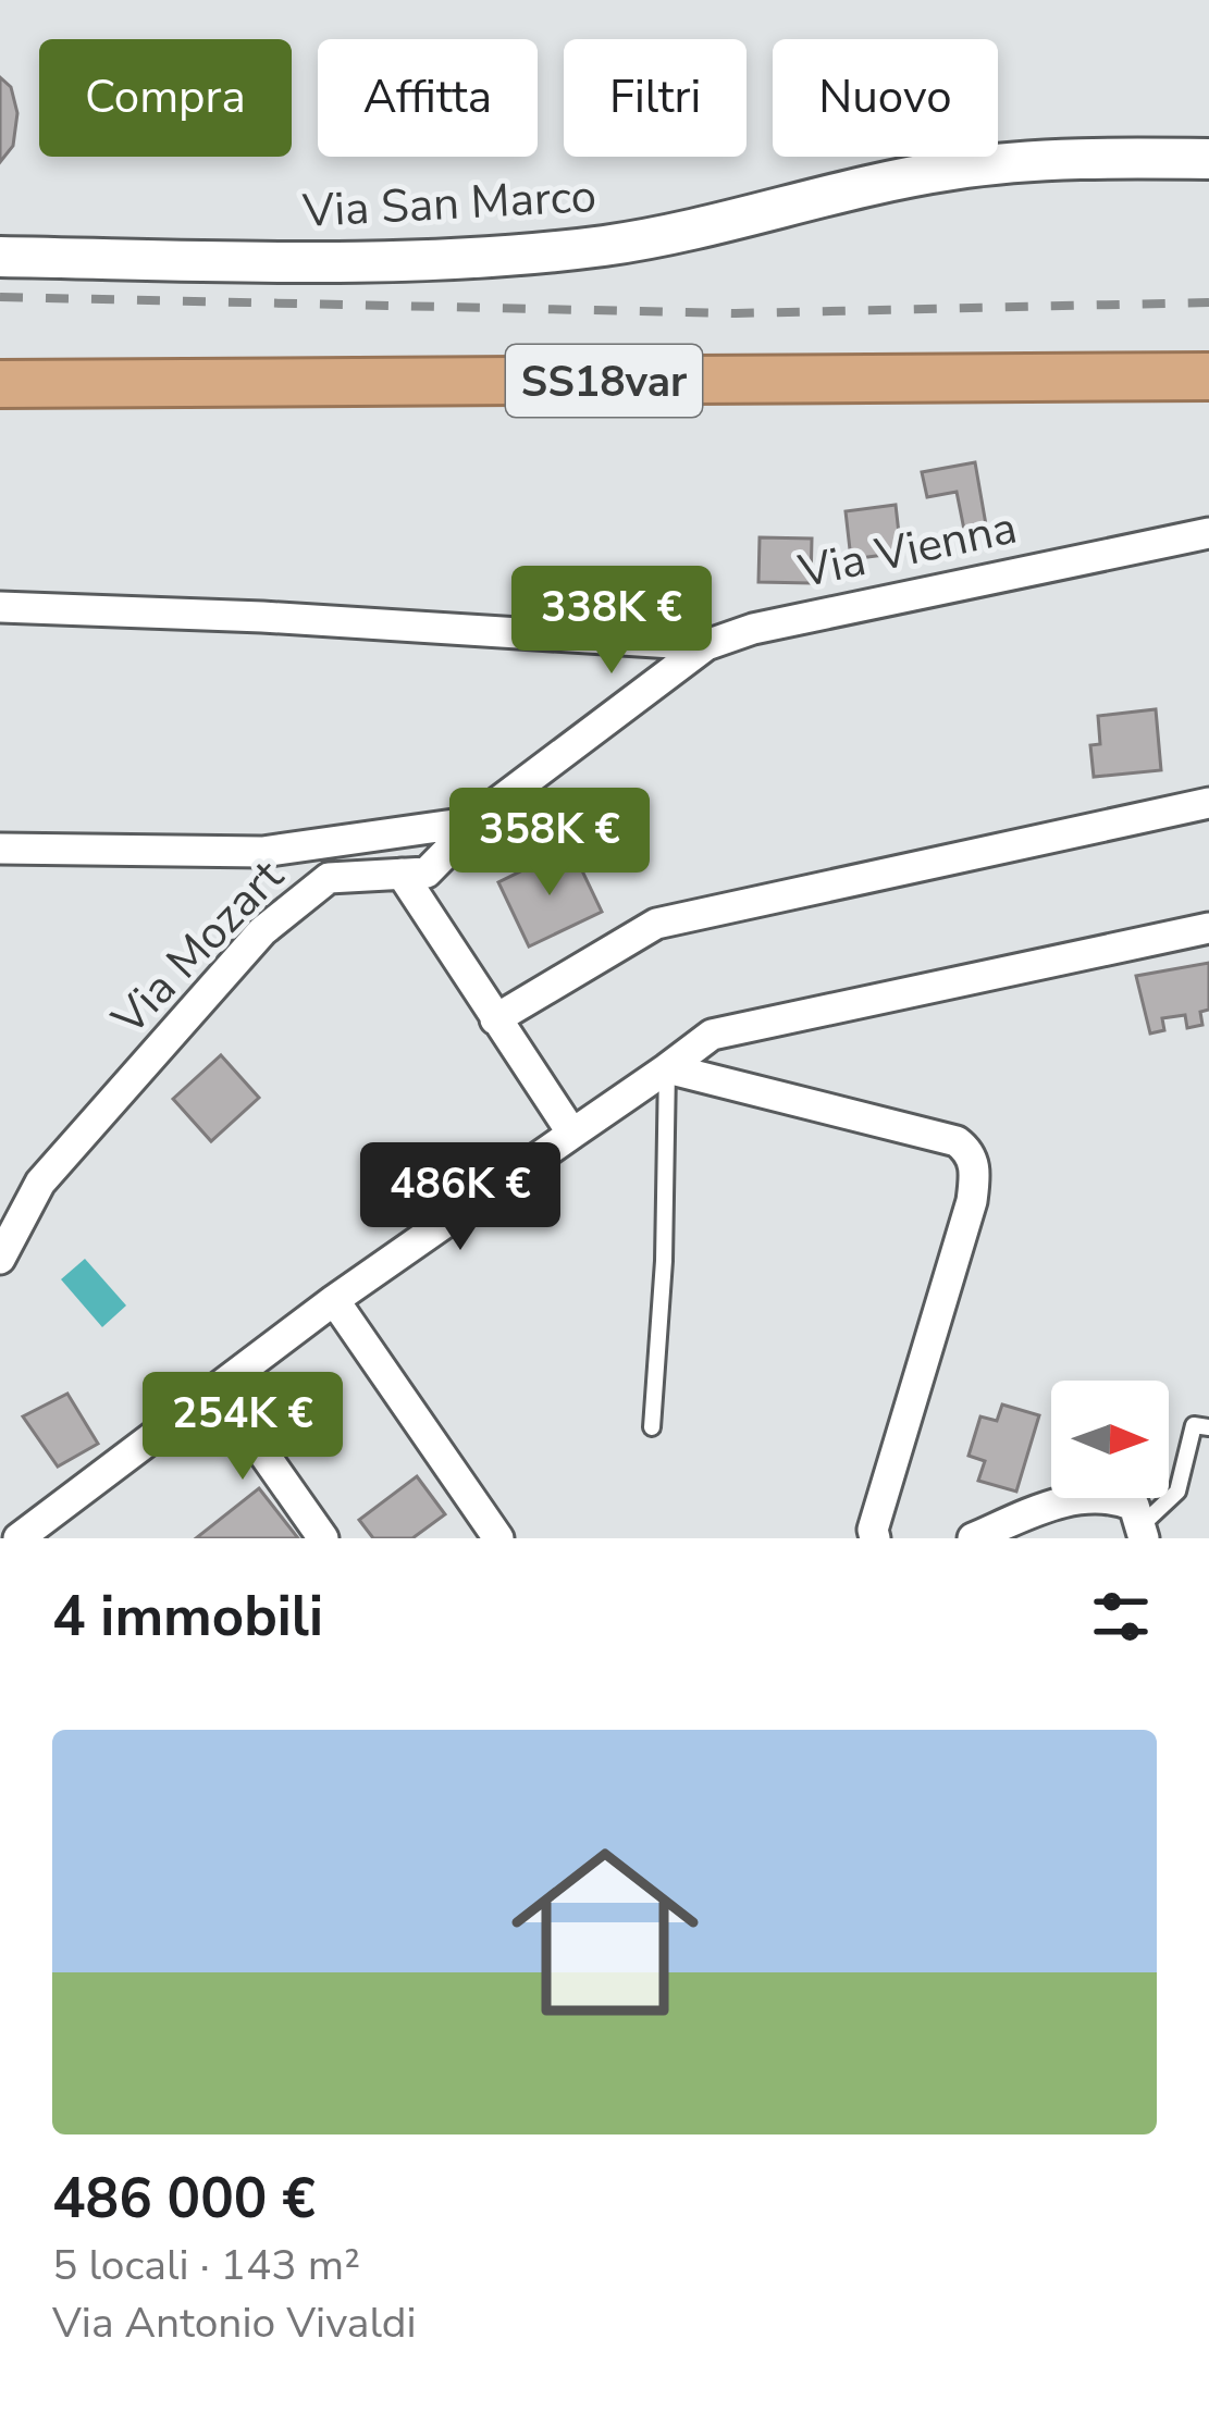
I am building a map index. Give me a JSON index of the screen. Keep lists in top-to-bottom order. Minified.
{"streets":{"highway":["SS18var"],"main road":["Via San Marco"],"street":["Via Vienna","Via Mozart"]},"crossings":[["Via Vienna","Via Mozart"]],"north":"right","page":{"chip":["Compra","Affitta","Filtri","Nuovo"],"price":["338K €","358K €","486K €","254K €"],"heading":"4 immobili","list":[{"name":"486 000 €","note":"5 locali · 143 m² · Via Antonio Vivaldi"}]}}
